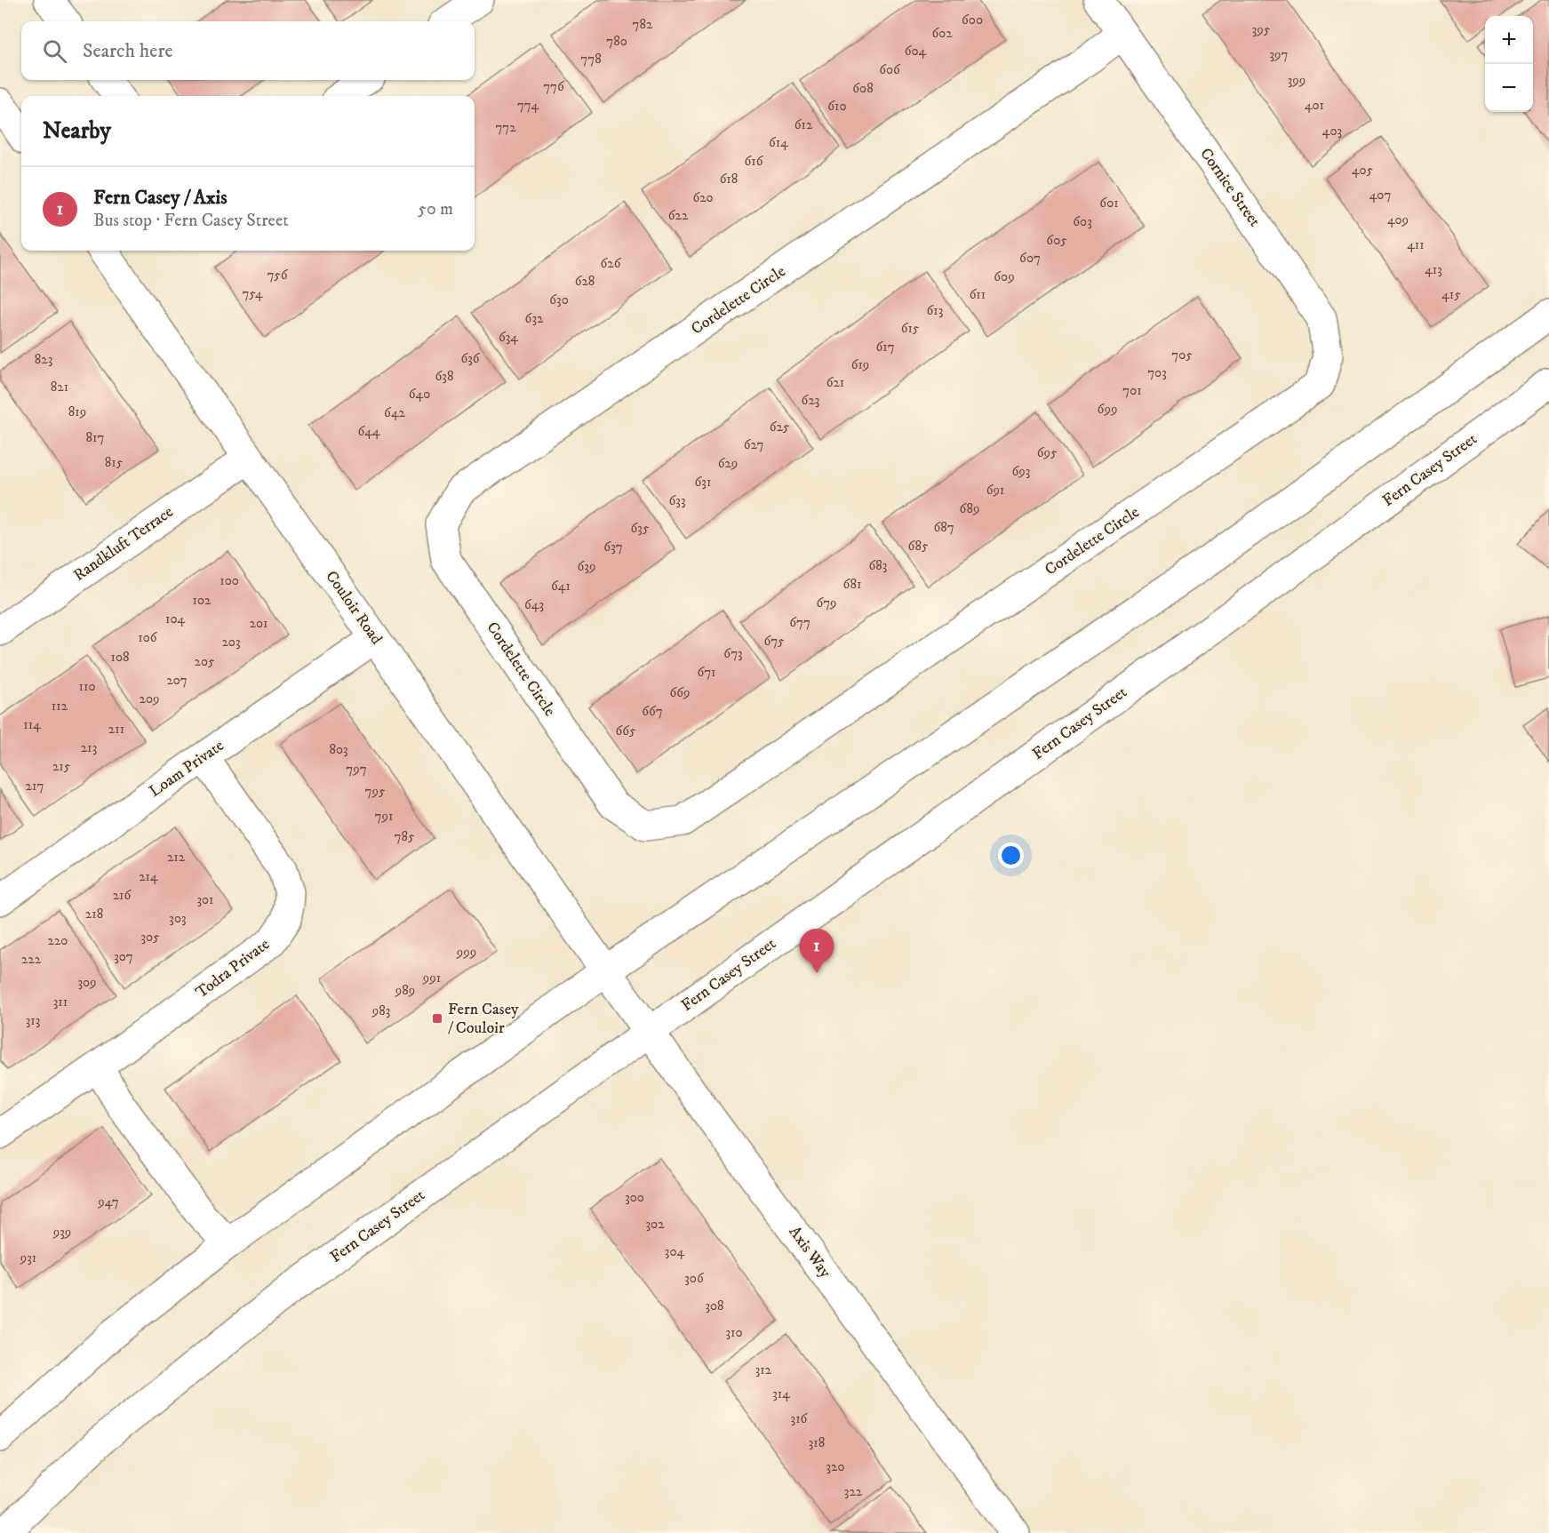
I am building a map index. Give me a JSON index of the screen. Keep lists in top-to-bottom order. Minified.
{"streets":{"street":["Cornice Street","Cordelette Circle","Fern Casey Street","Randkluft Terrace","Couloir Road","Loam Private","Todra Private","Axis Way"]},"crossings":[["Cornice Street","Cordelette Circle"],["Fern Casey Street","Axis Way"],["Randkluft Terrace","Couloir Road"],["Couloir Road","Loam Private"],["Couloir Road","Axis Way"],["Loam Private","Todra Private"]],"places":{"transit":["Fern Casey / Couloir"]},"house_numbers":["600","782","395","602","780","604","397","778","606","399","776","608","774","401","610","612","772","403","614","616","405","618","407","620","601","622","409","603","605","411","607","626","413","756","609","628","754","611","415","630","613","632","615","634","617","705","636","823","619","703","638","621","821","701","640","623","699","819","642","625","644","817","627","695","815","629","693","631","691","633","689","687","635","685","637","683","639","100","681","641","102","679","643","104","677","201","106","675","203","673","108","205","671","207","110","669","209","112","667","114","211","665","213","803","215","797","217","795","791","785","212","214","216","301","218","303","305","220","999","307","222","991","309","989","311","983","313","300","947","302","939","304","931","306","308","310","312","314","316","318","320","322"],"page":{"map_buttons":["+","−"],"search":"Search here","heading":"Nearby","list":[{"mark":"1","name":"Fern Casey / Axis","note":"Bus stop · Fern Casey Street","value":"50 m"}],"pins":"1"}}
